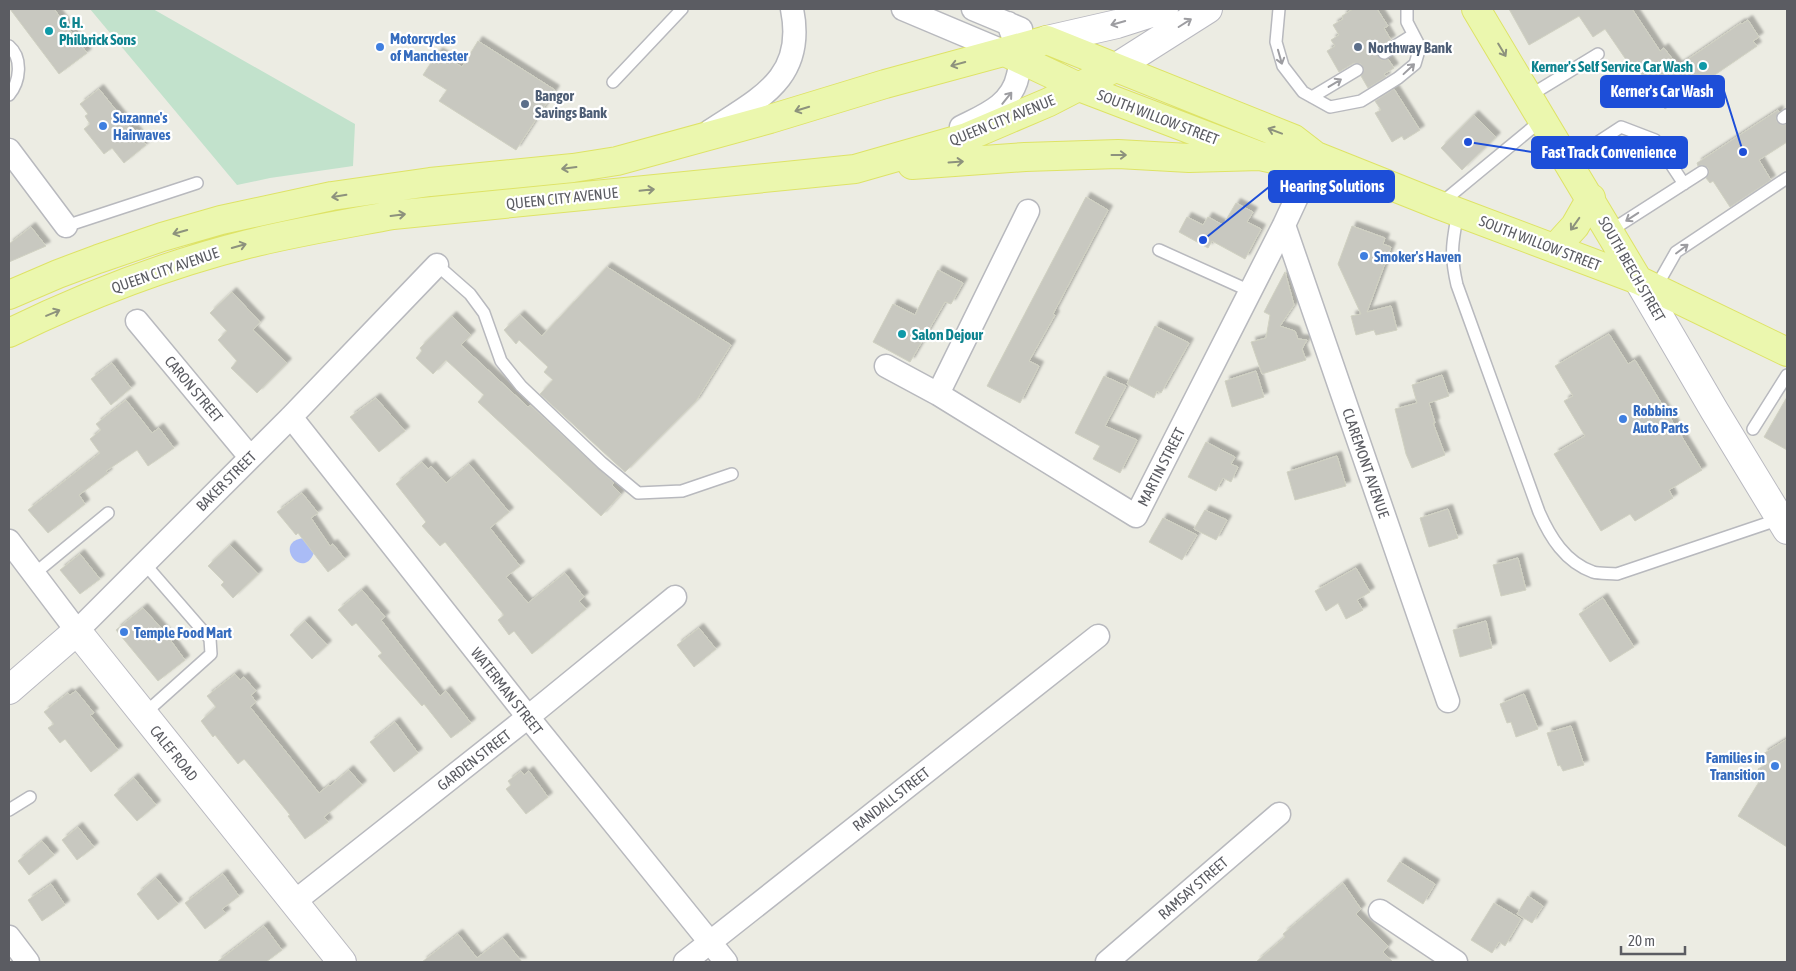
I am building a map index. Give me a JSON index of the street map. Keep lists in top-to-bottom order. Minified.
{"streets":{"main road":["SOUTH WILLOW STREET","QUEEN CITY AVENUE","SOUTH BEECH STREET","BAKER STREET","CALEF ROAD"],"street":["CARON STREET","CLAREMONT AVENUE","MARTIN STREET","WATERMAN STREET","GARDEN STREET","RANDALL STREET","RAMSAY STREET"]},"crossings":[["SOUTH WILLOW STREET","QUEEN CITY AVENUE"],["SOUTH WILLOW STREET","SOUTH BEECH STREET"],["SOUTH WILLOW STREET","MARTIN STREET"],["CARON STREET","BAKER STREET"],["CLAREMONT AVENUE","MARTIN STREET"],["BAKER STREET","WATERMAN STREET"],["BAKER STREET","CALEF ROAD"],["WATERMAN STREET","GARDEN STREET"],["WATERMAN STREET","RANDALL STREET"],["CALEF ROAD","GARDEN STREET"]],"places":["G. H. Philbrick Sons","Motorcycles of Manchester","Northway Bank","Kerner's Self Service Car Wash","Bangor Savings Bank","Suzanne's Hairwaves","Fast Track Convenience","Kerner's Car Wash","Hearing Solutions","Smoker's Haven","Salon Dejour","Robbins Auto Parts","Temple Food Mart","Families in Transition"],"scale_bar":"20 m"}
